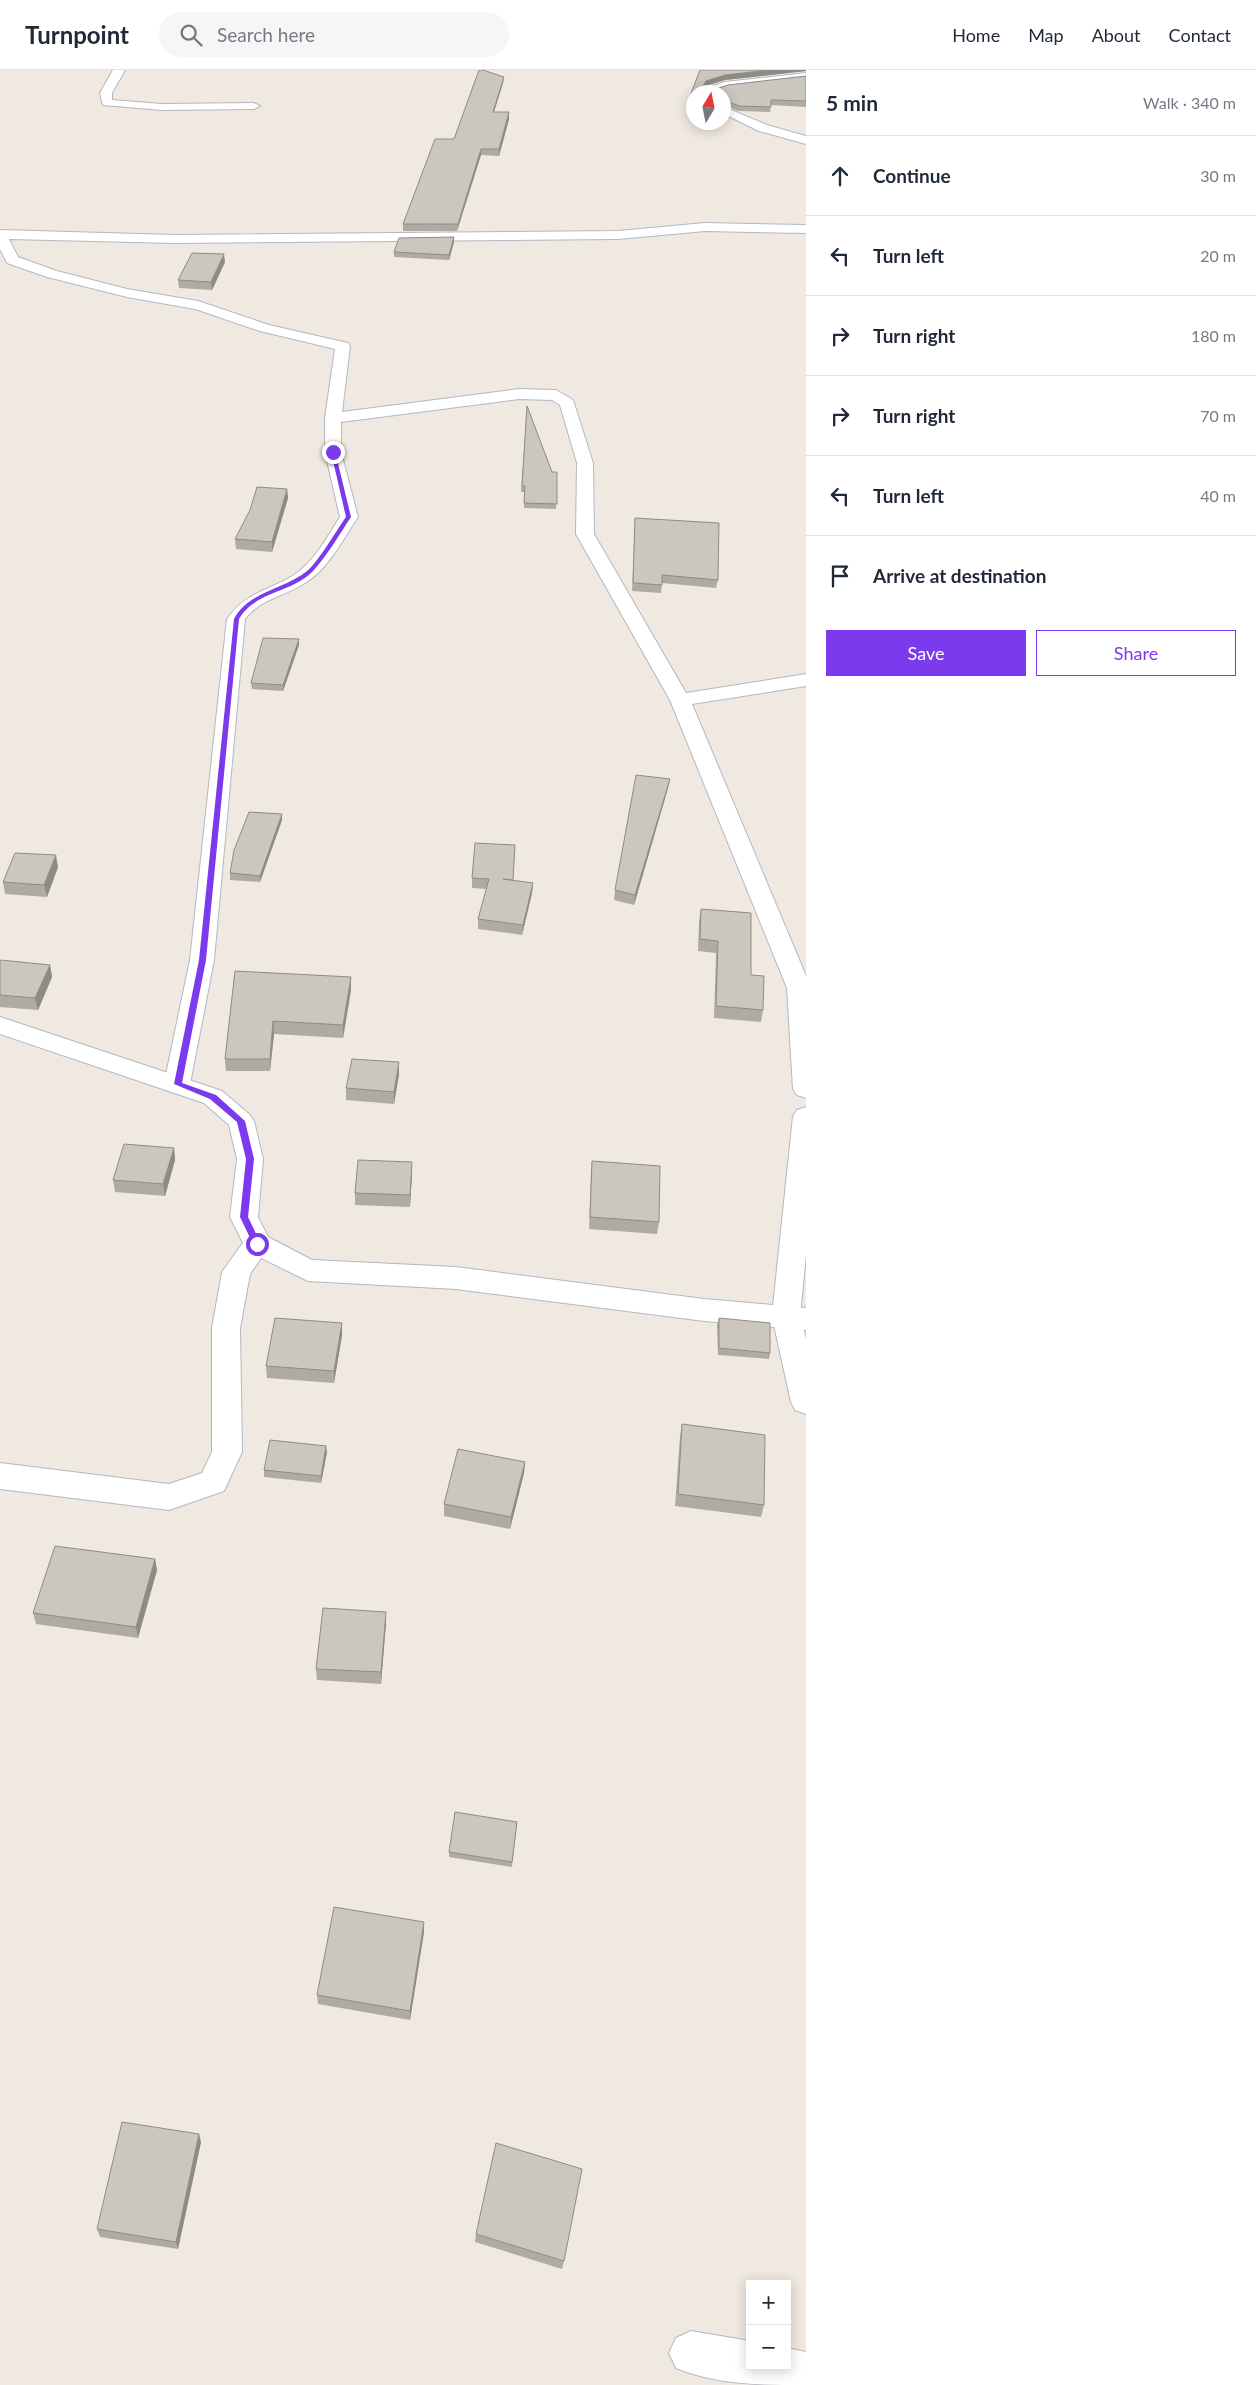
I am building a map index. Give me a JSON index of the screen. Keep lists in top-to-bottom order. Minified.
{"north":"top","page":{"header":"Turnpoint","search":"Search here","nav":["Home","Map","About","Contact"],"heading":["5 min","Walk · 340 m"],"list":[["Continue","30 m"],["Turn left","20 m"],["Turn right","180 m"],["Turn right","70 m"],["Turn left","40 m"],"Arrive at destination"],"buttons":["Save","Share"],"map_buttons":["+","−"]}}
